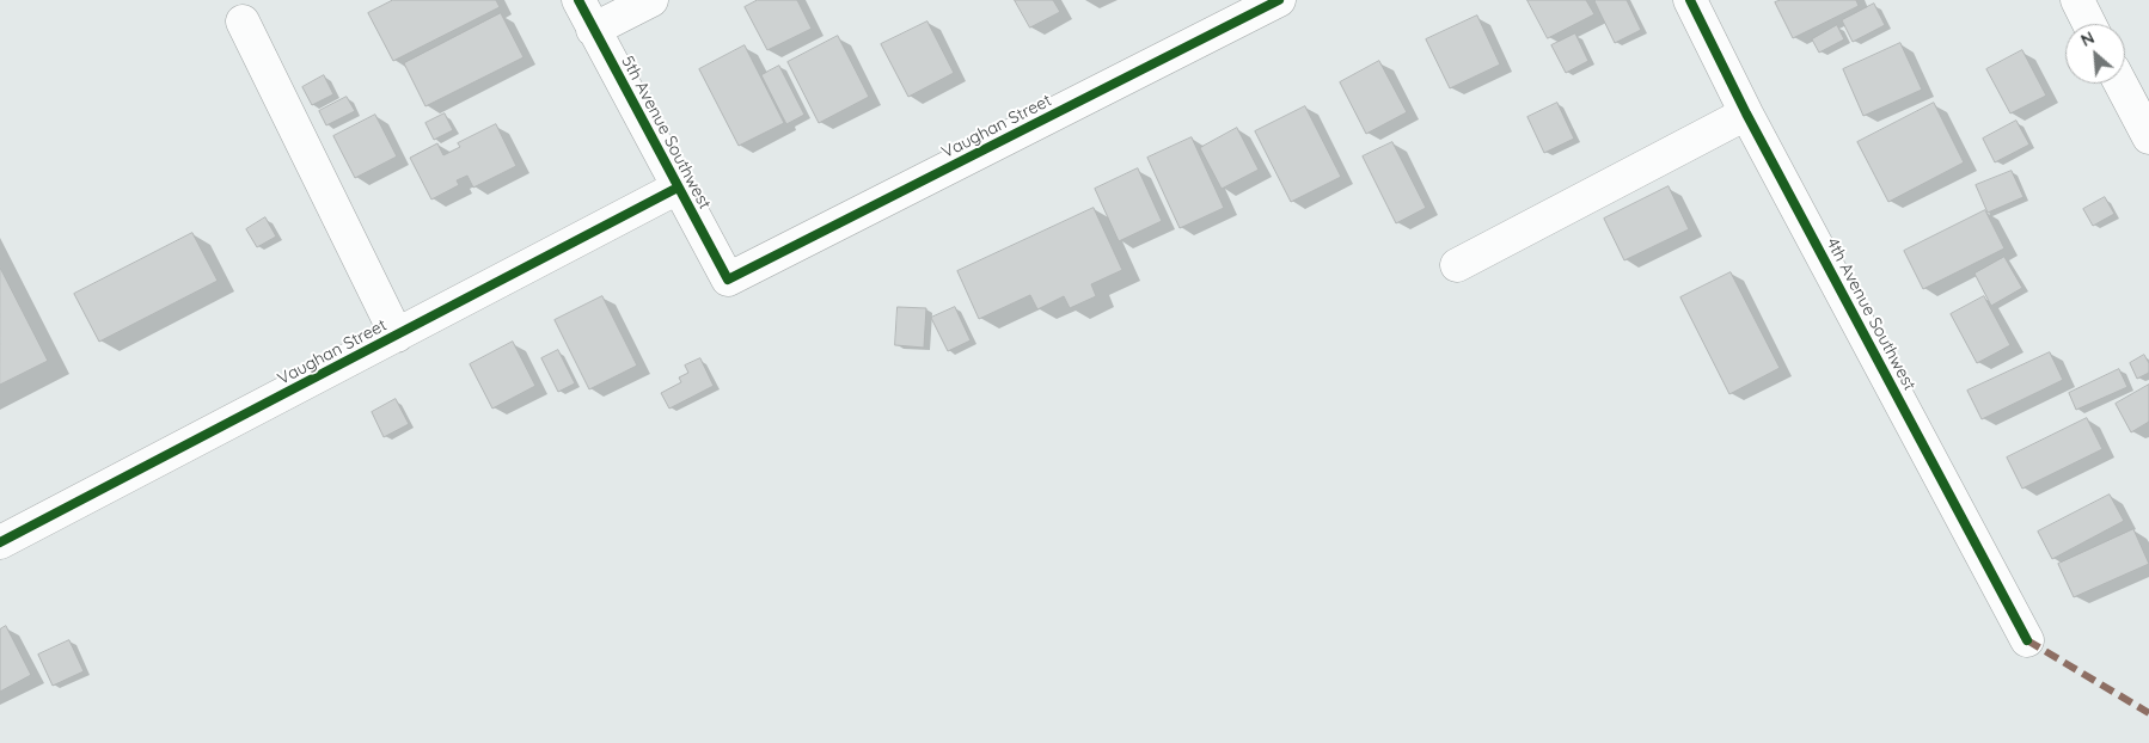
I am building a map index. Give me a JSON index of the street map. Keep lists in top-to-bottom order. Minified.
{"streets":{"street":["Vaughan Street","5th Avenue Southwest","4th Avenue Southwest"]},"crossings":[["Vaughan Street","5th Avenue Southwest"]],"north":"top left"}
